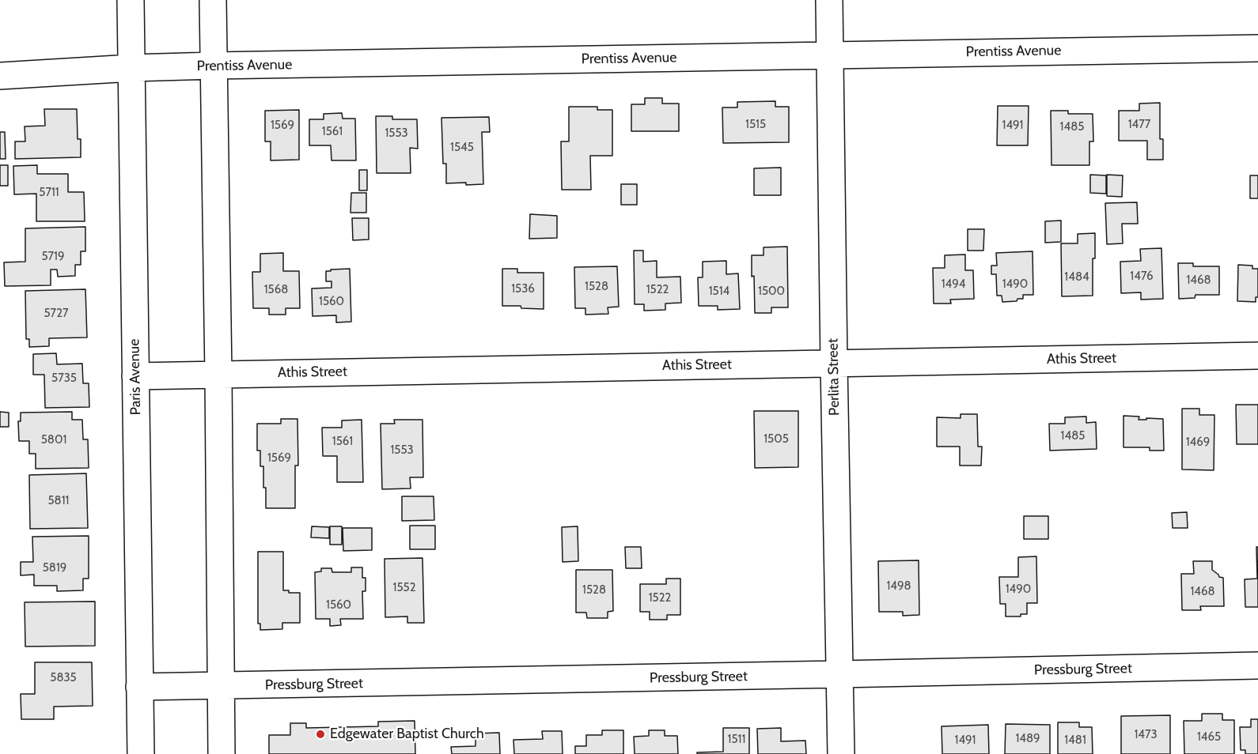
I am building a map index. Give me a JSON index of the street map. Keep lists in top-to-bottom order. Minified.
{"streets":{"street":["Prentiss Avenue","Athis Street","Paris Avenue","Perlita Street","Pressburg Street"]},"crossings":[["Prentiss Avenue","Paris Avenue"],["Prentiss Avenue","Perlita Street"],["Athis Street","Paris Avenue"],["Athis Street","Perlita Street"],["Paris Avenue","Pressburg Street"],["Perlita Street","Pressburg Street"]],"places":["Edgewater Baptist Church"],"house_numbers":["1515","1477","1569","1491","1485","1561","1553","1545","5711","5719","1476","1484","1468","1494","1490","1528","1536","1568","1522","1514","1500","1560","5727","5735","1485","1505","5801","1561","1469","1553","1569","5811","5819","1498","1552","1490","1528","1468","1522","1560","5835","1473","1465","1489","1511","1491","1481"]}
